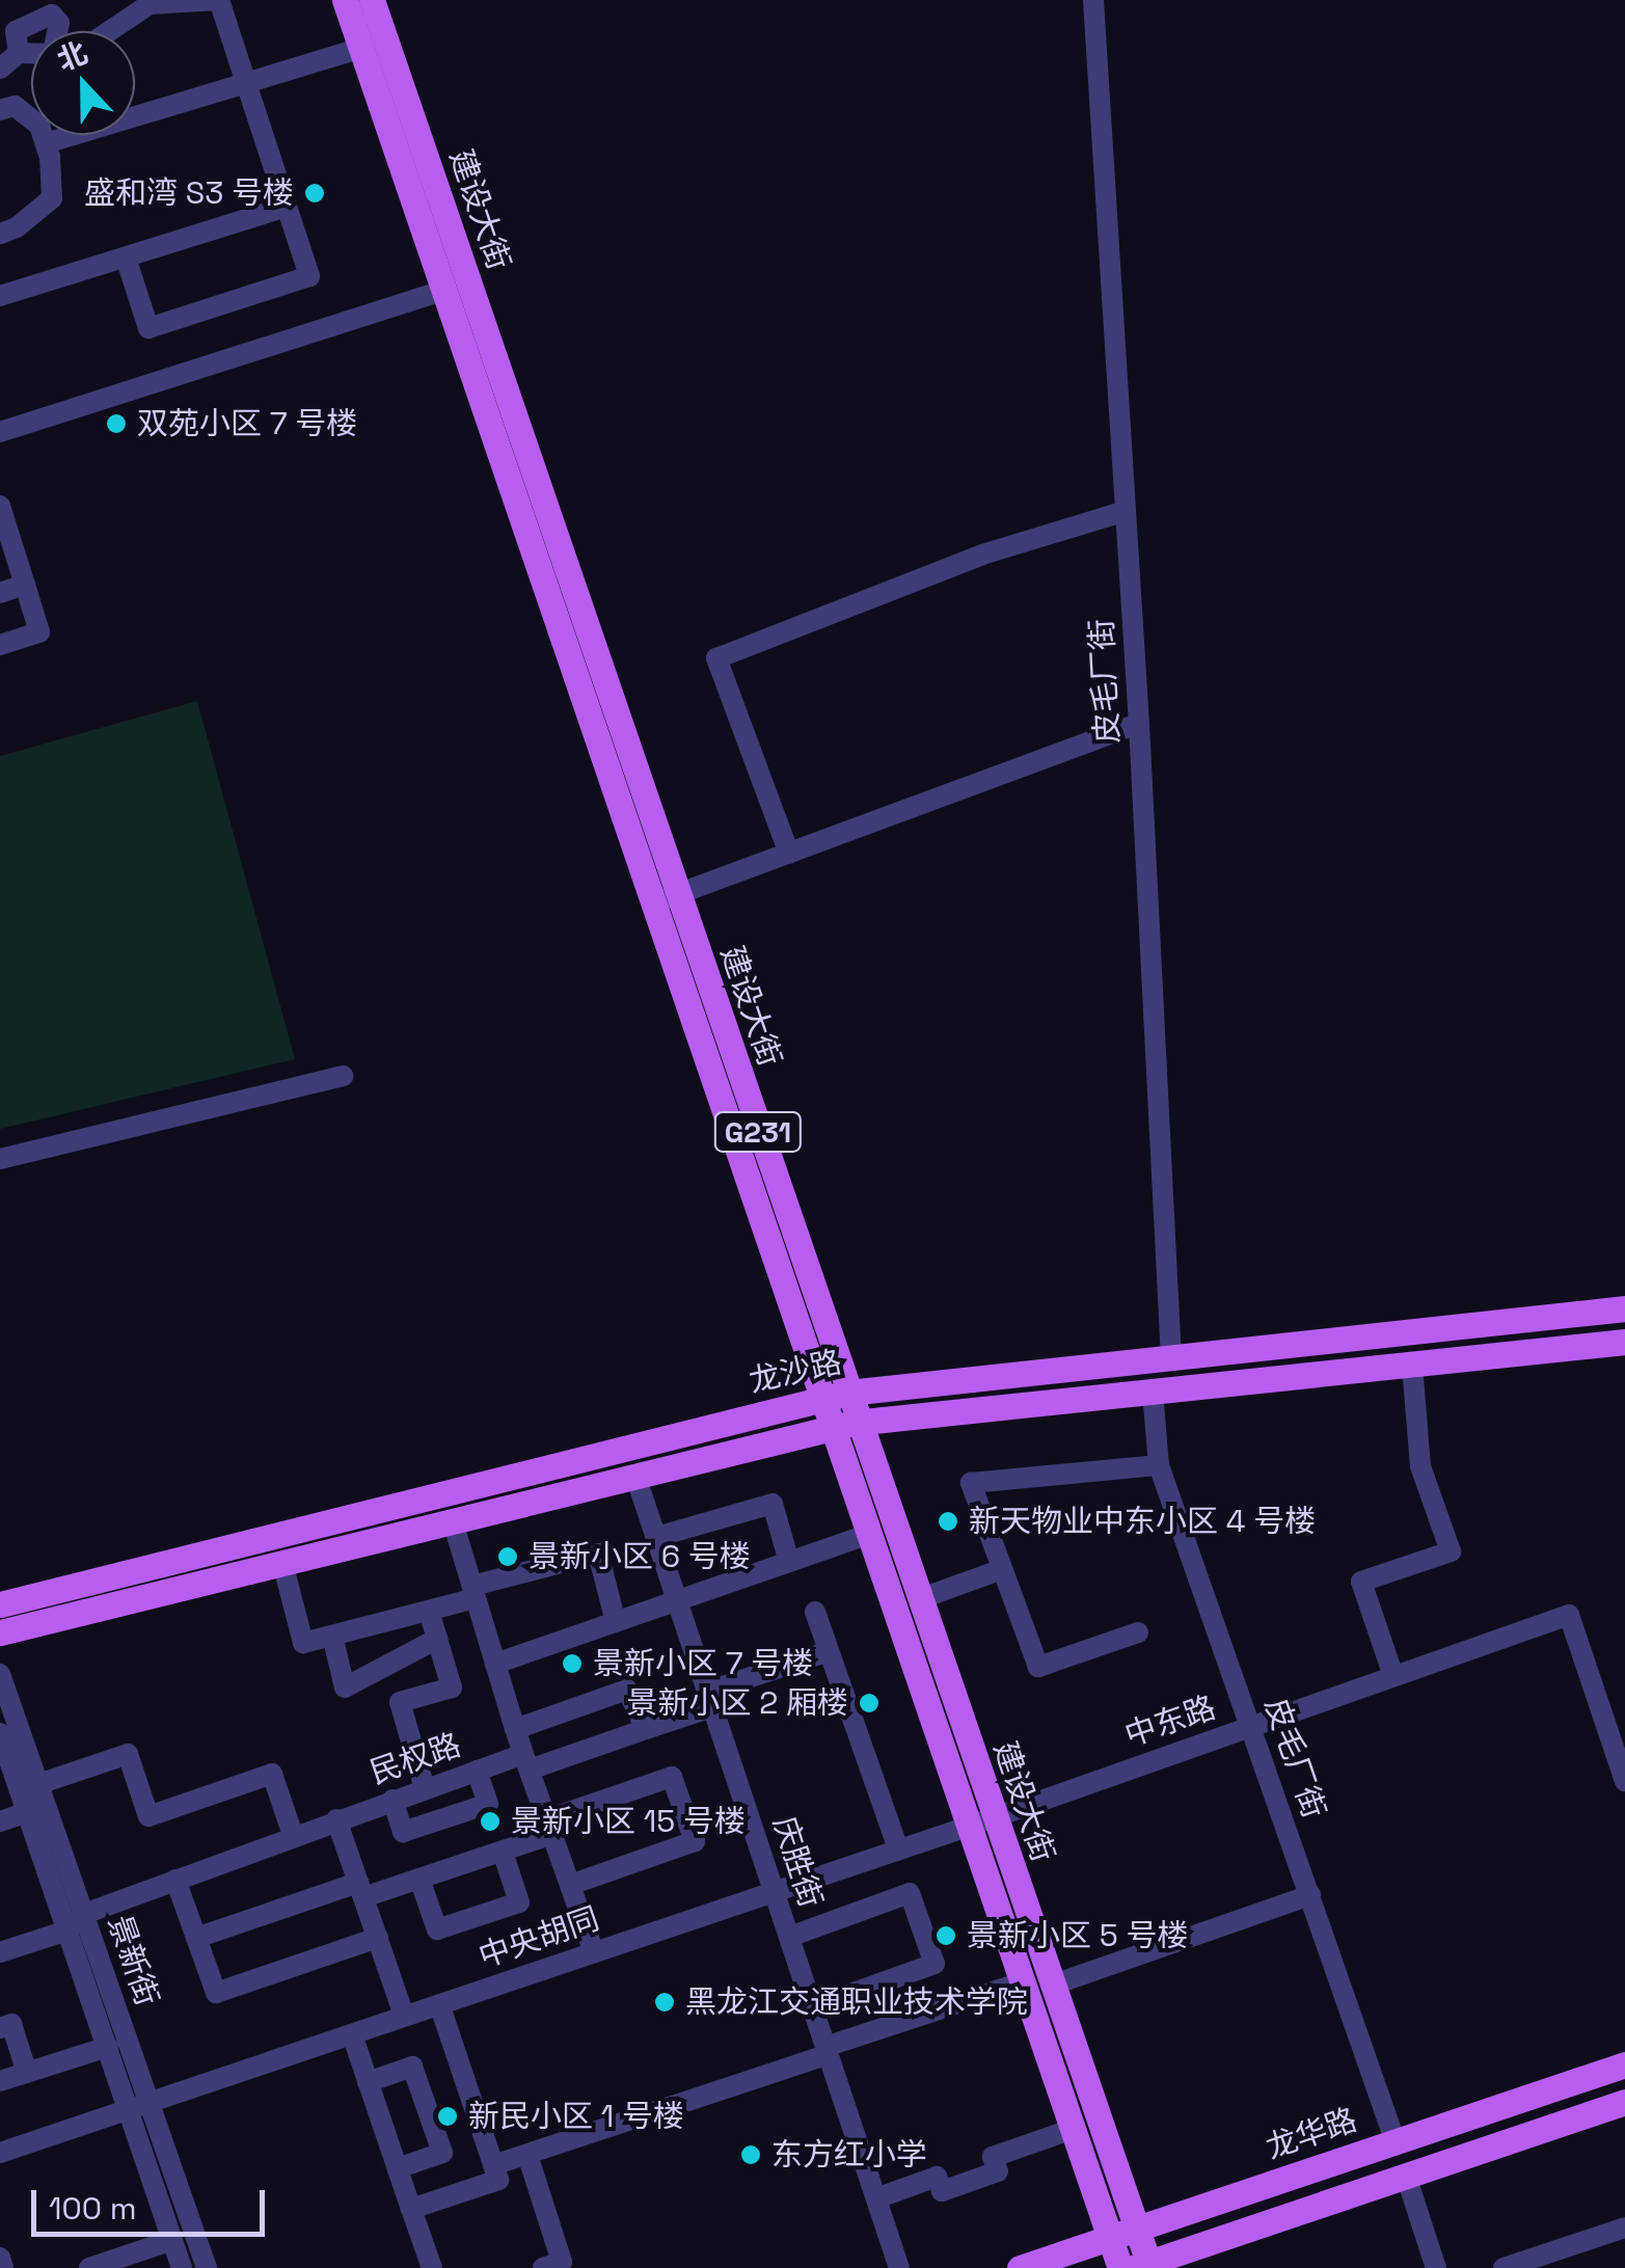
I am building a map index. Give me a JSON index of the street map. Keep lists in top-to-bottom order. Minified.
{"streets":{"main road":["建设大街","G231","龙沙路","龙华路"],"street":["皮毛厂街","中东路","民权路","庆胜街","中央胡同","景新街"]},"crossings":[["建设大街","龙沙路"],["建设大街","中东路"],["建设大街","中央胡同"],["建设大街","龙华路"],["皮毛厂街","龙沙路"],["皮毛厂街","中东路"],["皮毛厂街","龙华路"],["龙沙路","庆胜街"],["中东路","中央胡同"],["民权路","景新街"],["庆胜街","中央胡同"],["中央胡同","景新街"]],"places":["盛和湾 S3 号楼","双苑小区 7 号楼","新天物业中东小区 4 号楼","景新小区 6 号楼","景新小区 7 号楼","景新小区 2 厢楼","景新小区 15 号楼","景新小区 5 号楼","黑龙江交通职业技术学院","新民小区 1 号楼","东方红小学"],"scale_bar":"100 m","north":"top"}
